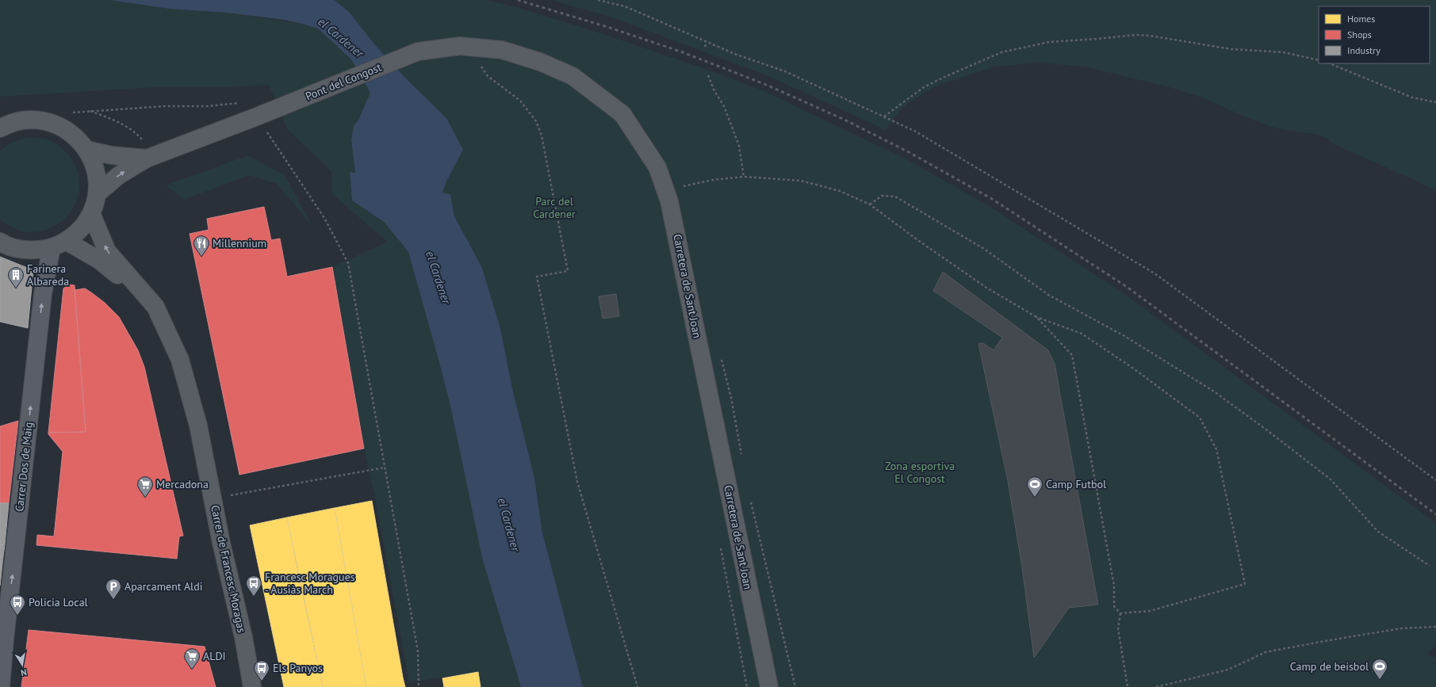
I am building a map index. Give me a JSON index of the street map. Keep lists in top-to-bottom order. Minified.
{"streets":{"street":["Pont del Congost","Carretera de Sant Joan","Carrer Dos de Maig","Carrer de Francesc Moragas"]},"crossings":[["Pont del Congost","Carretera de Sant Joan"],["Carrer Dos de Maig","Carrer de Francesc Moragas"]],"one_way":["Carrer Dos de Maig"],"water":["el Cardener"],"parks":["Parc del Cardener","Zona esportiva El Congost"],"places":{"restaurant":["Millennium"],"building":["Farinera Albareda"],"supermarket":["Mercadona","ALDI"],"sports":["Camp Futbol","Camp de beisbol"],"bus stop":["Francesc Moragues - Ausiàs March","Policia Local","Els Panyos"],"parking":["Aparcament Aldi"]},"legend":["Homes","Shops","Industry"],"north":"bottom"}
